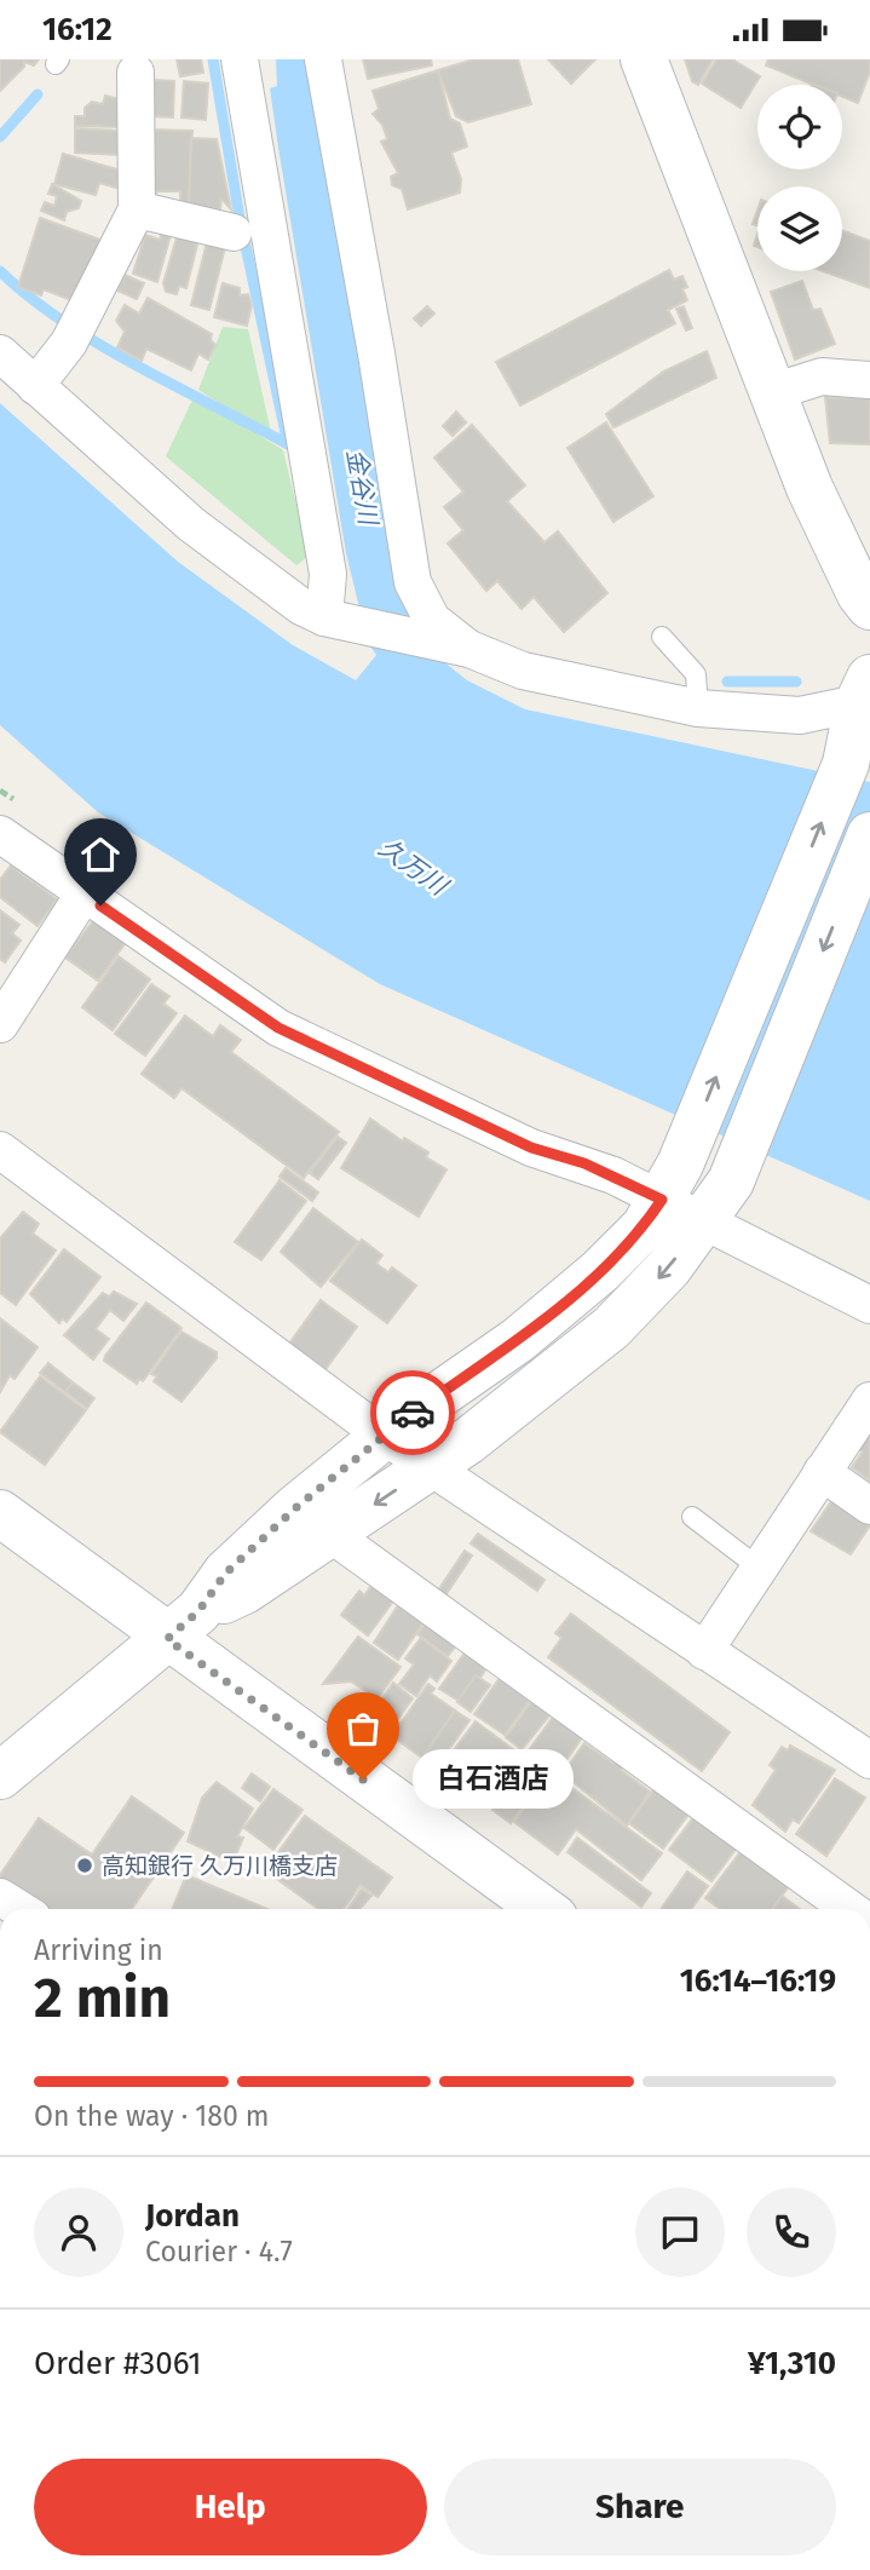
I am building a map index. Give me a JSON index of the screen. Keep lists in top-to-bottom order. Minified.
{"water":["金谷川","久万川"],"places":["白石酒店","高知銀行 久万川橋支店"],"page":{"status":"16:12","bubble":"白石酒店","heading":["2 min","Arriving in","16:14–16:19"],"panel":["Jordan","Courier · 4.7","Order #3061","¥1,310"],"bar":"On the way · 180 m","buttons":["Help","Share"]}}
